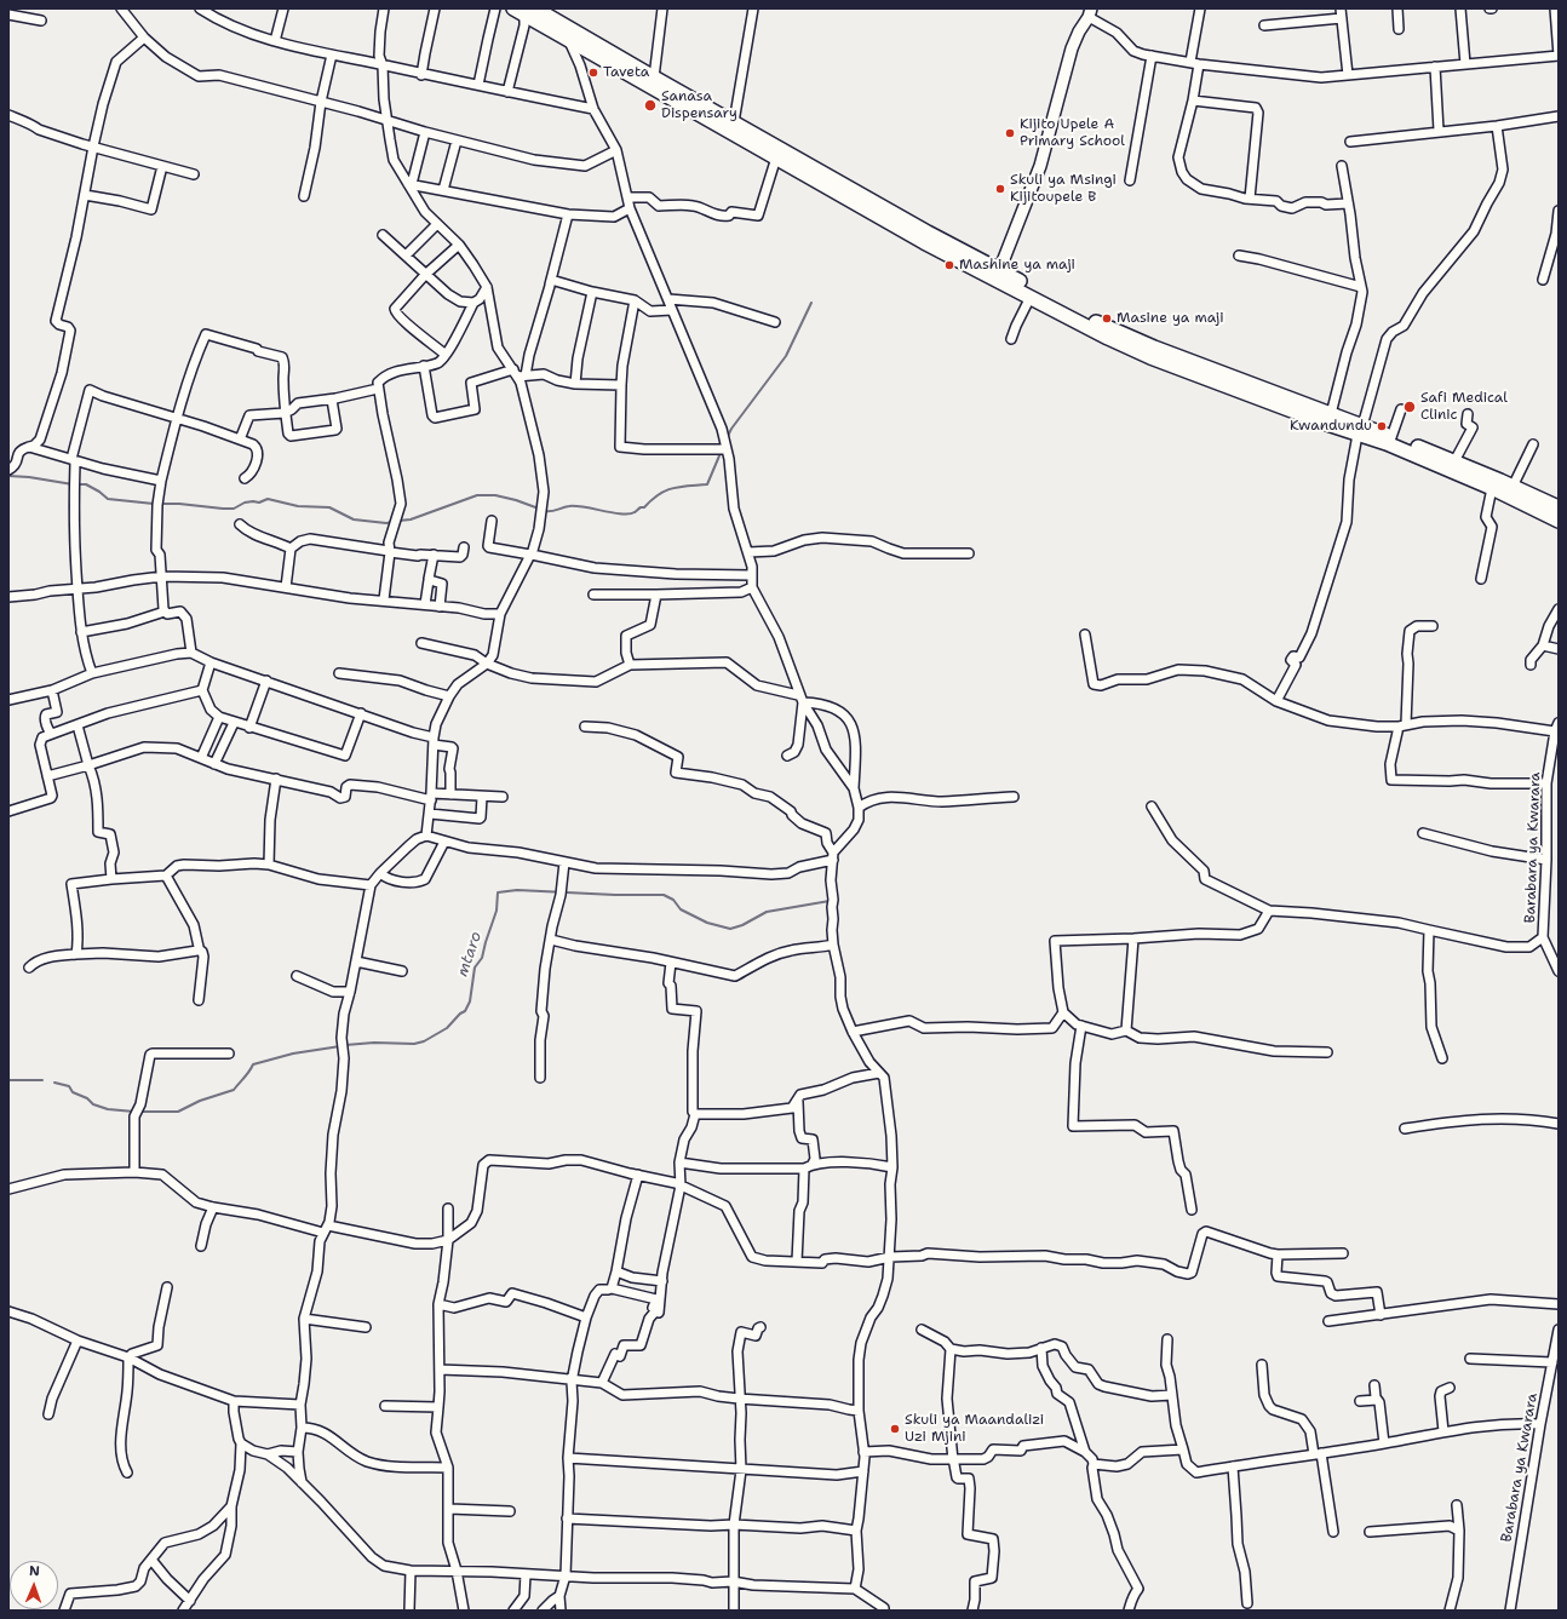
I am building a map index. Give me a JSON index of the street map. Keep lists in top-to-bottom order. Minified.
{"streets":{"street":["Barabara ya Kwarara"]},"water":["mtaro"],"places":["Taveta","Sanasa Dispensary","Kijito Upele A Primary School","Skuli ya Msingi Kijitoupele B","Mashine ya maji","Masine ya maji","Safi Medical Clinic","Kwandundu","Skuli ya Maandalizi Uzi Mjini"],"north":"top"}
